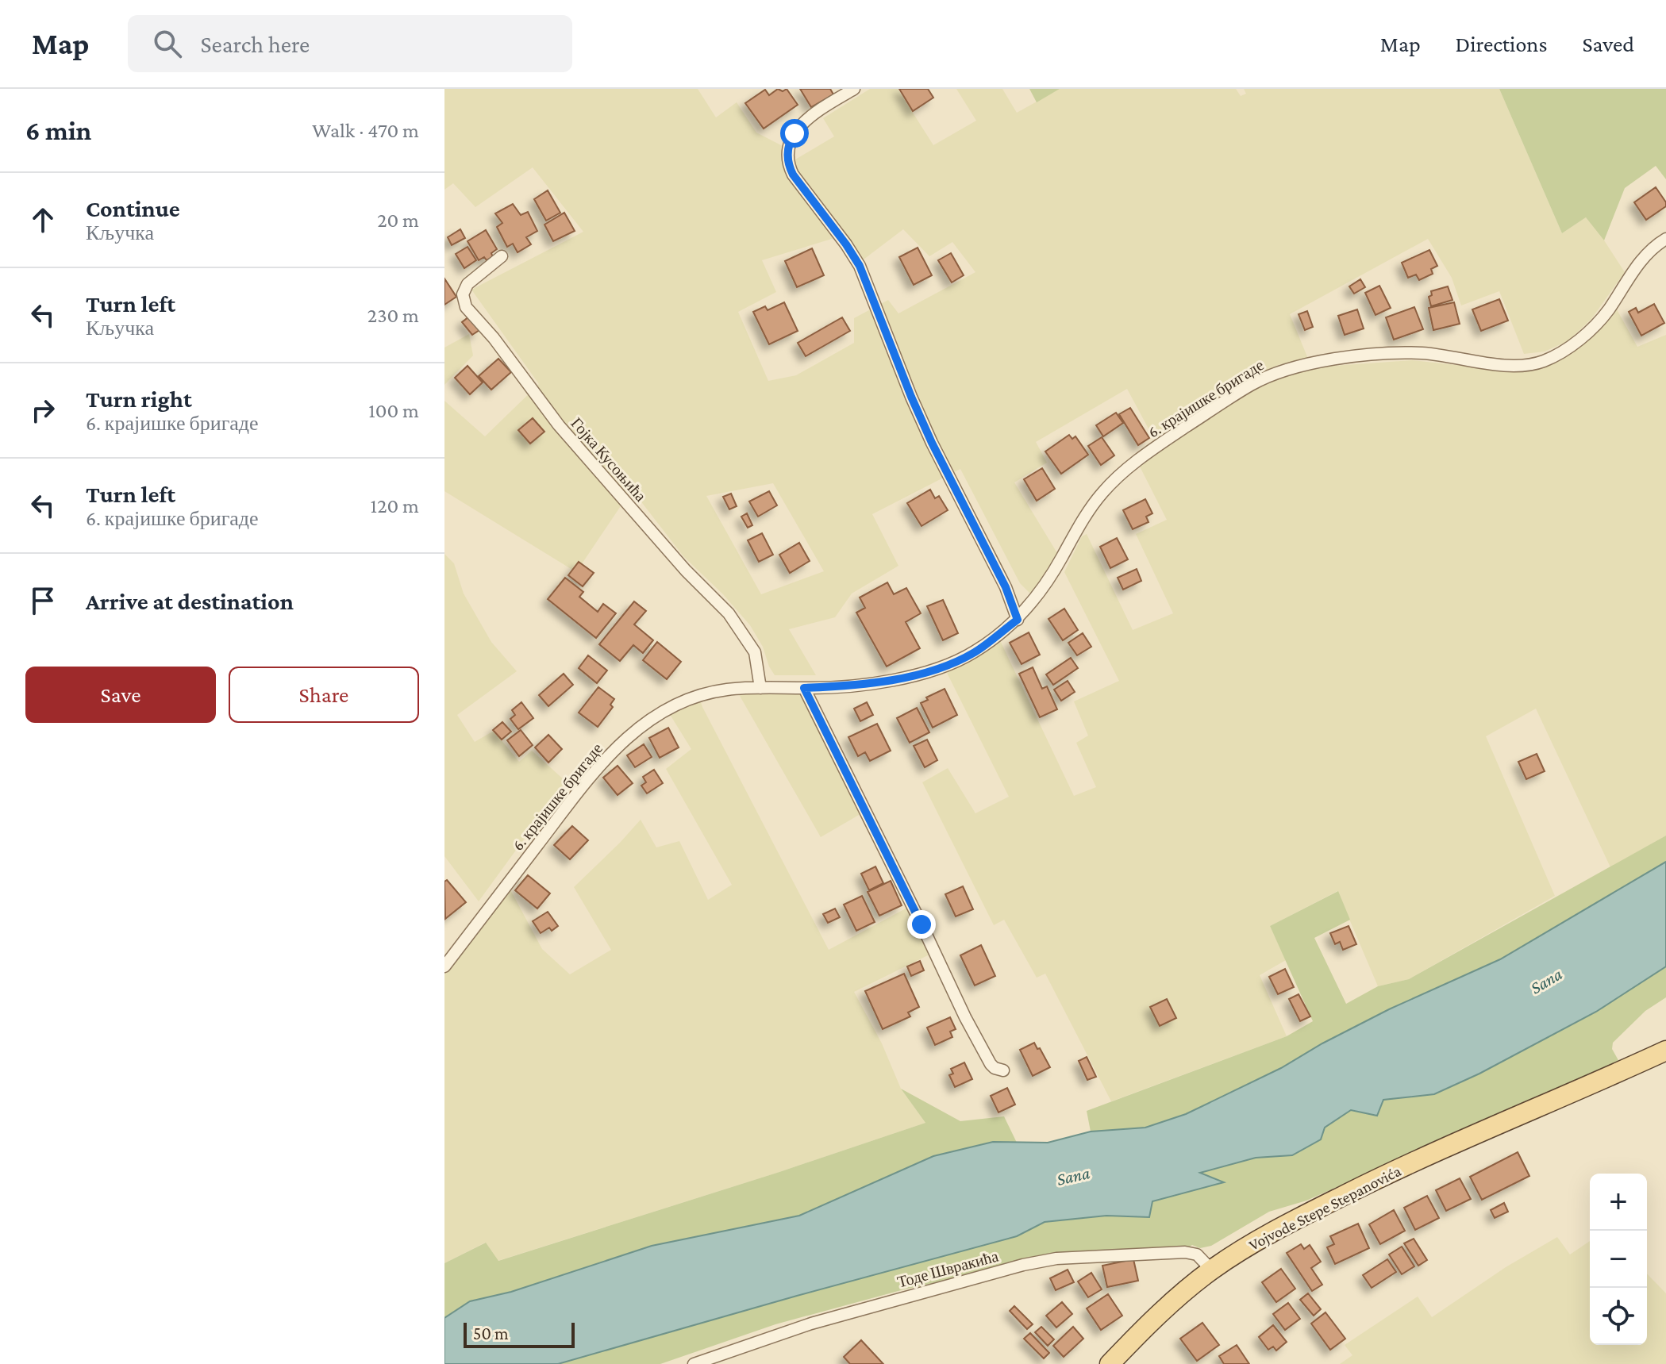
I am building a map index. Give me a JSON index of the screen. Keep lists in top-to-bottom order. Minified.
{"streets":{"main road":["Vojvode Stepe Stepanovića"],"street":["6. крајишке бригаде","Гојка Кусоњића","Тоде Швракића"]},"crossings":[["6. крајишке бригаде","Гојка Кусоњића"],["Vojvode Stepe Stepanovića","Тоде Швракића"]],"water":["Sana"],"scale_bar":"50 m","page":{"header":"Map","search":"Search here","nav":["Map","Directions","Saved"],"heading":["6 min","Walk · 470 m"],"list":[["Continue","Кључка","20 m"],["Turn left","Кључка","230 m"],["Turn right","6. крајишке бригаде","100 m"],["Turn left","6. крајишке бригаде","120 m"],"Arrive at destination"],"buttons":["Save","Share"],"map_buttons":["+","−"],"scale":"50 m"}}
